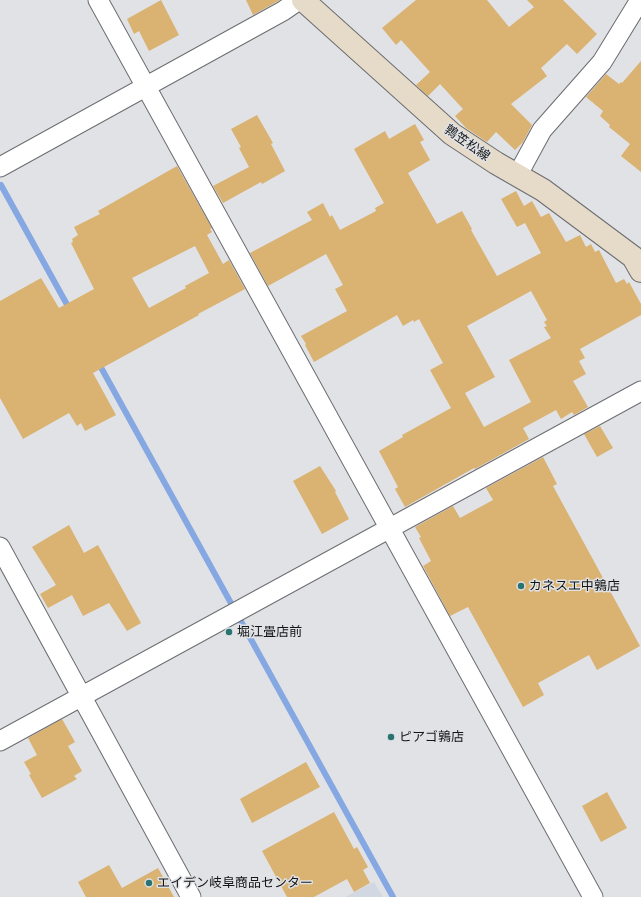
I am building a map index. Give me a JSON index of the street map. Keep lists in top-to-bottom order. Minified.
{"streets":{"main road":["鶉笠松線"]},"places":["カネスエ中鶉店","堀江畳店前","ピアゴ鶉店","エイデン岐阜商品センター"]}
